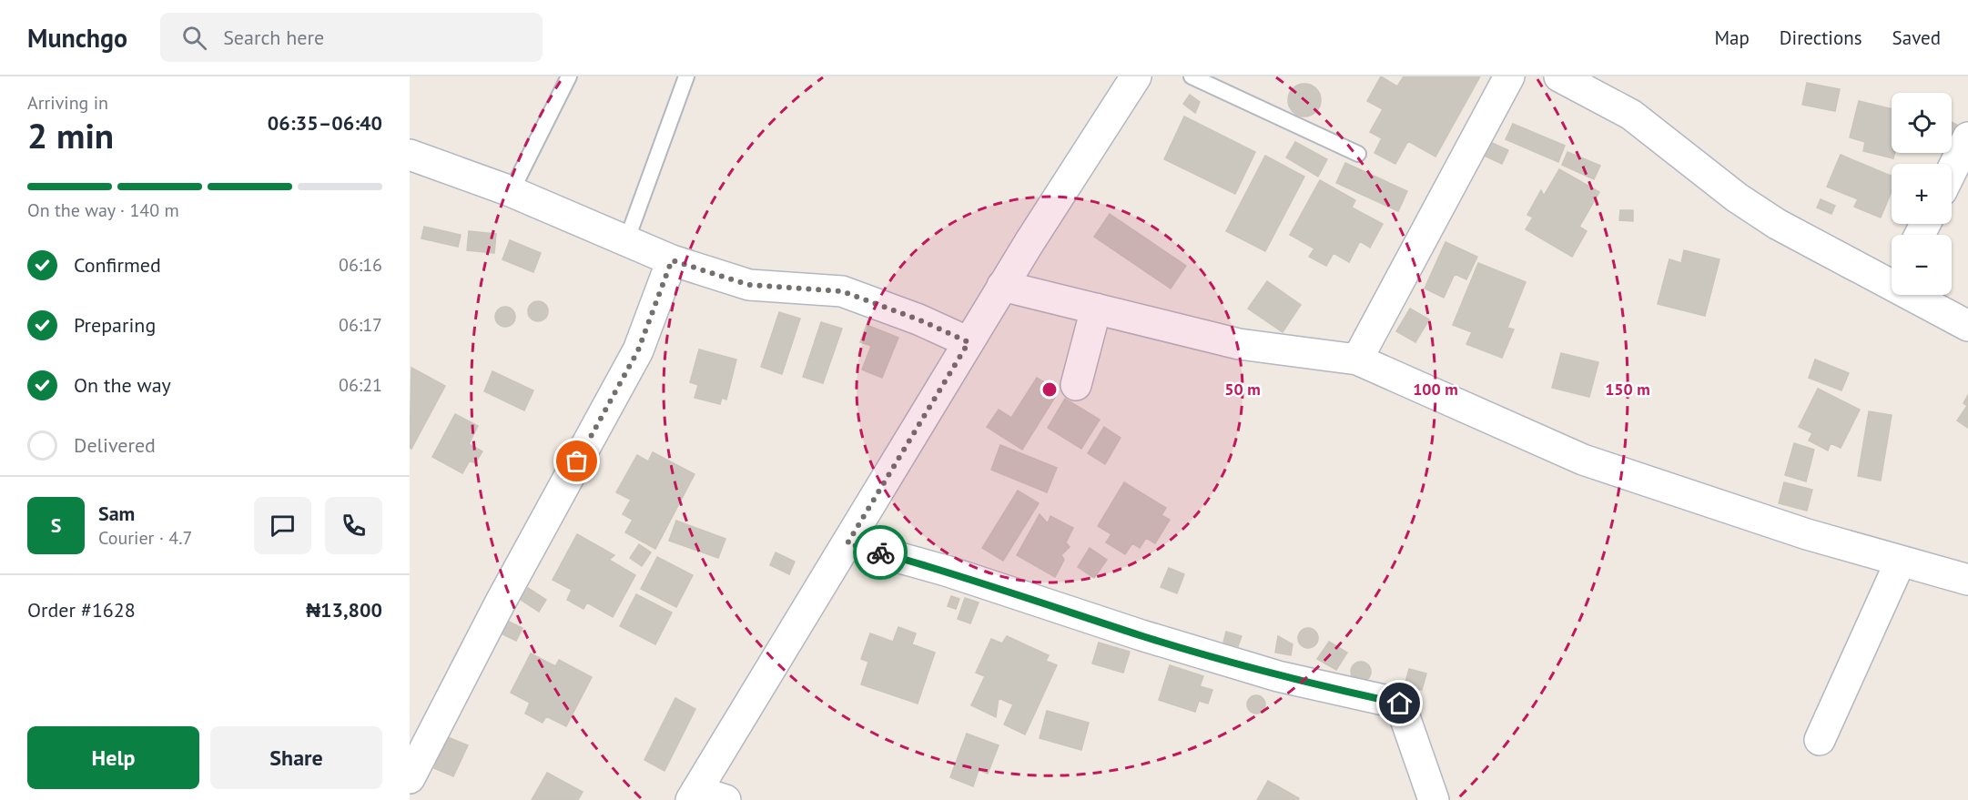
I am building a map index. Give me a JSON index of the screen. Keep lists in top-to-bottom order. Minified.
{"page":{"header":"Munchgo","search":"Search here","nav":["Map","Directions","Saved"],"heading":["2 min","Arriving in","06:35–06:40"],"panel":["Sam","Courier · 4.7","Order #1628","₦13,800"],"map_buttons":["+","−"],"bar":"On the way · 140 m","list":[["Confirmed","06:16"],["Preparing","06:17"],["On the way","06:21"],"Delivered"],"round":"S","buttons":["Help","Share"]},"rings":["50 m","100 m","150 m"]}
